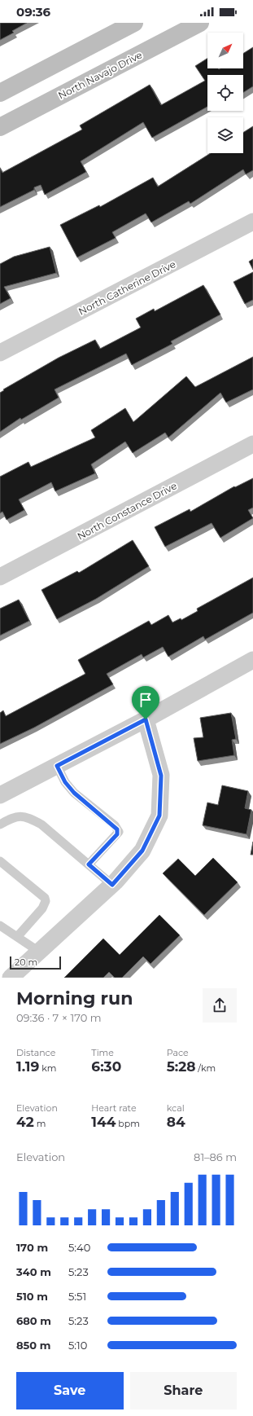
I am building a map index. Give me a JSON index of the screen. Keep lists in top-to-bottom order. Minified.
{"streets":{"street":["North Navajo Drive","North Catherine Drive","North Constance Drive"]},"scale_bar":"20 m","north":"top right","page":{"status":"09:36","scale":"20 m","heading":["Morning run","09:36 · 7 × 170 m"],"stats":[["Distance","1.19 km"],["Time","6:30"],["Pace","5:28 /km"],["Elevation","42 m"],["Heart rate","144 bpm"],["kcal","84"]],"chart":["Elevation","81–86 m"],"list":[{"name":"170 m","note":"5:40"},{"name":"340 m","note":"5:23"},{"name":"510 m","note":"5:51"},{"name":"680 m","note":"5:23"},{"name":"850 m","note":"5:10"}],"buttons":["Save","Share"]}}
